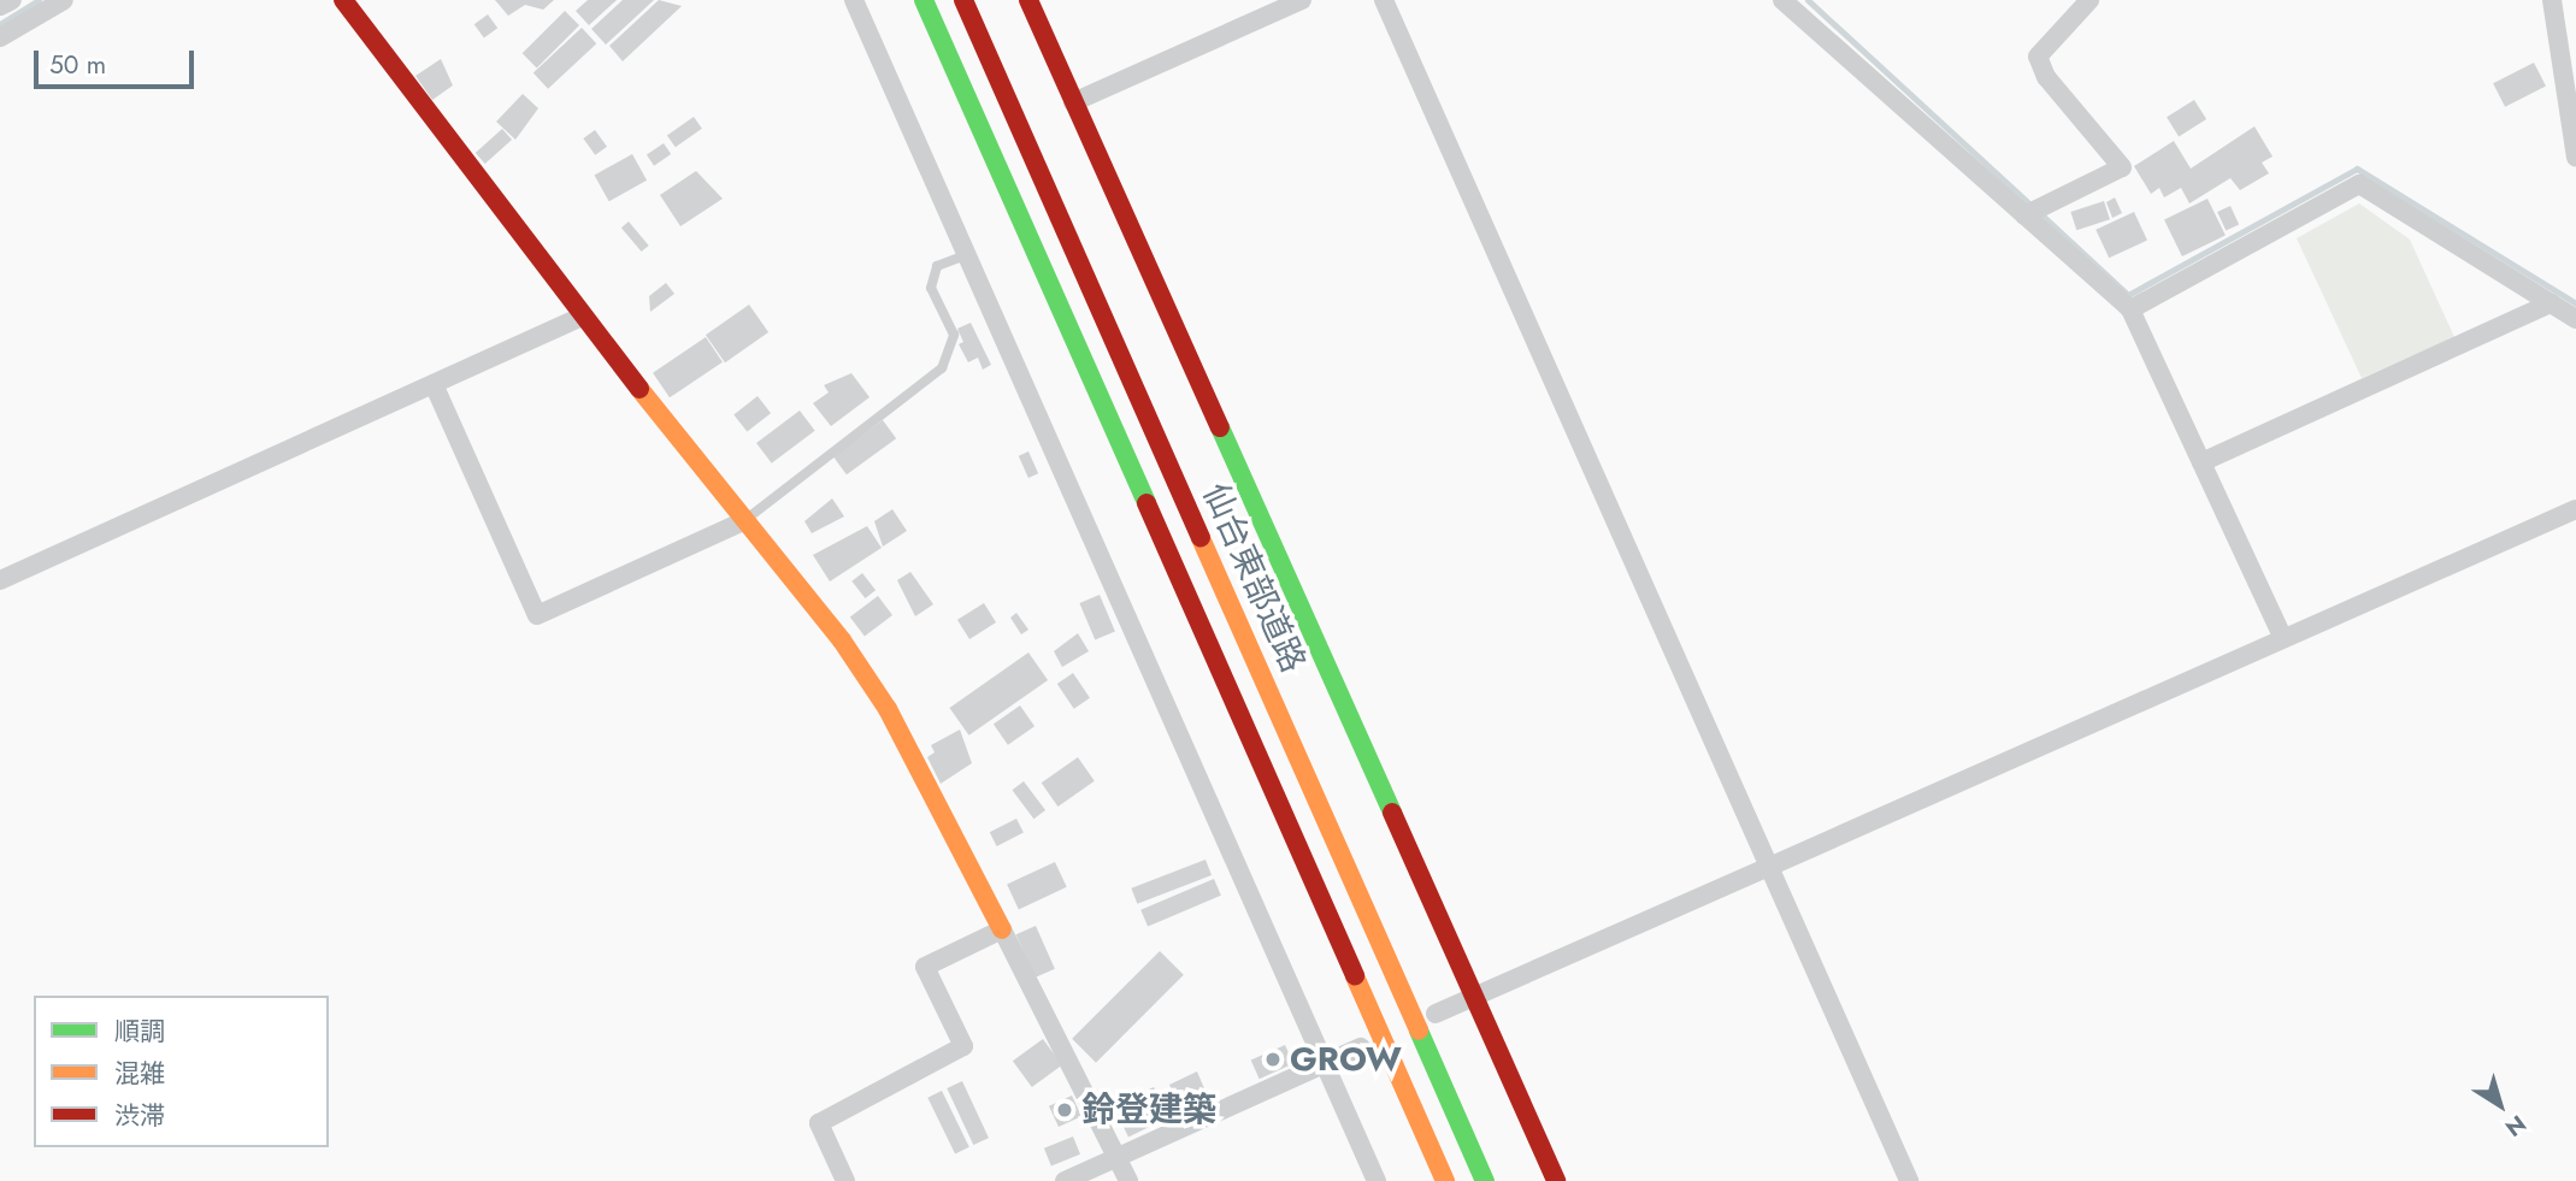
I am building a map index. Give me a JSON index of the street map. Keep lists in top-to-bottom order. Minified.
{"streets":{"main road":["仙台東部道路"]},"places":["GROW","鈴登建築"],"legend":["順調","混雑","渋滞"],"scale_bar":"50 m","north":"bottom right"}
